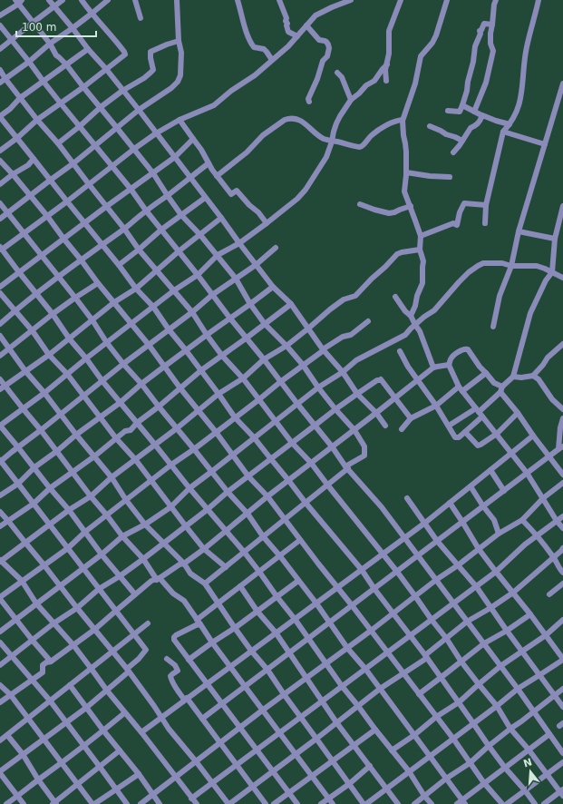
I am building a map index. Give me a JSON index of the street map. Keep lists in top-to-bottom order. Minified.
{"scale_bar":"100 m","north":"top"}
